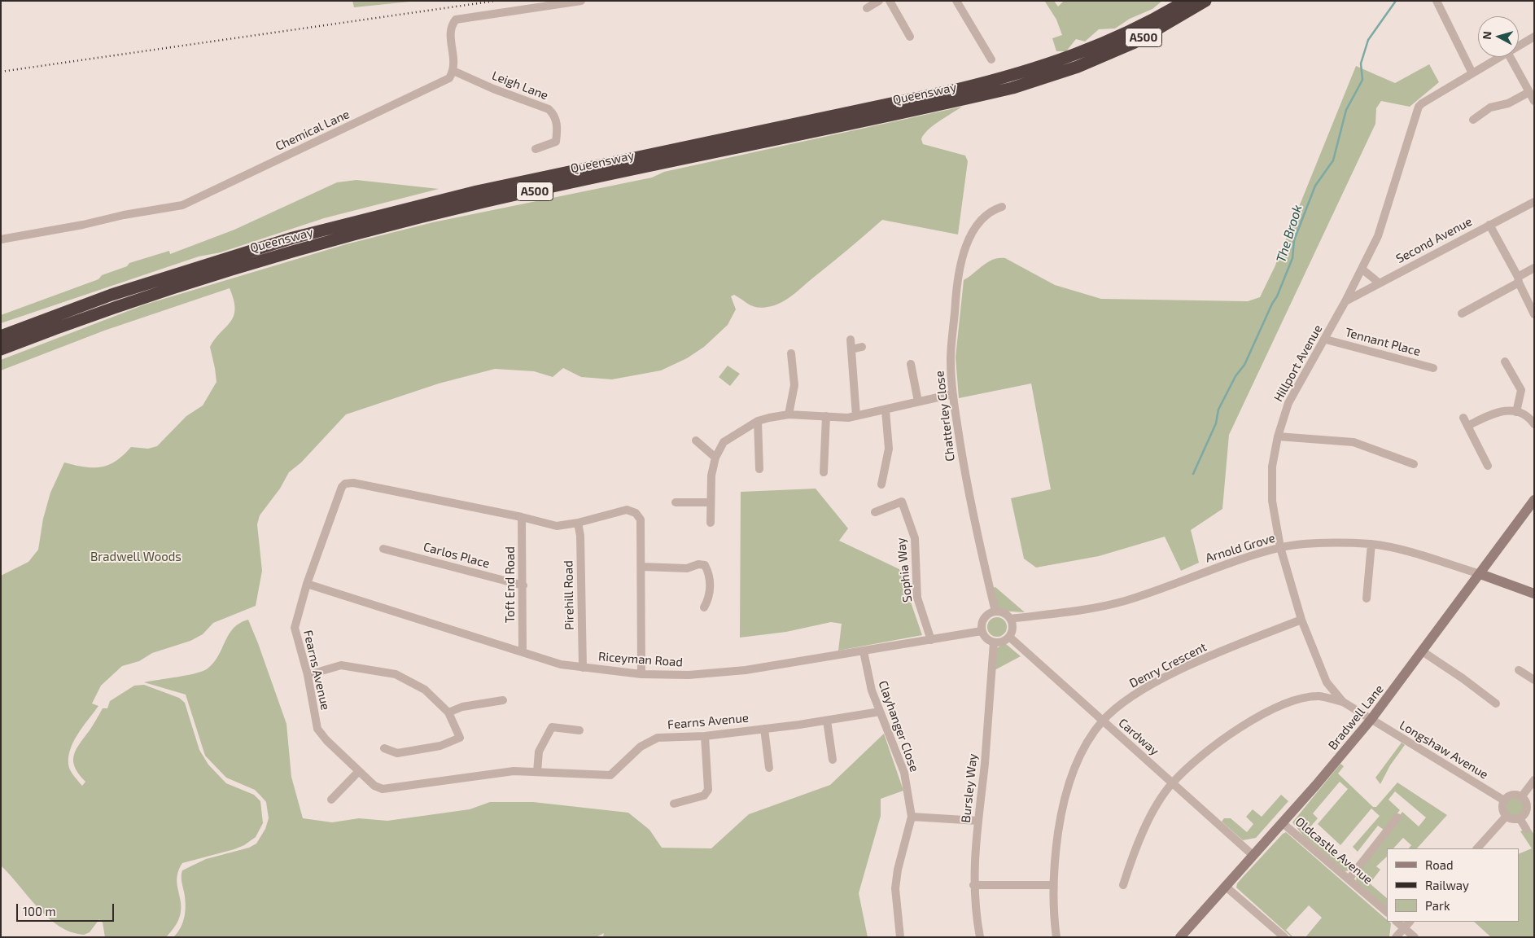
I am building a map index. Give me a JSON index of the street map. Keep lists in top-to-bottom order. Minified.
{"streets":{"highway":["A500","Queensway"],"street":["Leigh Lane","Chemical Lane","Second Avenue","Tennant Place","Hillport Avenue","Chatterley Close","Arnold Grove","Carlos Place","Sophia Way","Toft End Road","Pirehill Road","Riceyman Road","Denry Crescent","Fearns Avenue","Bradwell Lane","Clayhanger Close","Cardway","Longshaw Avenue","Bursley Way","Oldcastle Avenue"]},"crossings":[["Leigh Lane","Chemical Lane"],["Second Avenue","Hillport Avenue"],["Tennant Place","Hillport Avenue"],["Hillport Avenue","Arnold Grove"],["Hillport Avenue","Denry Crescent"],["Hillport Avenue","Bradwell Lane"],["Hillport Avenue","Longshaw Avenue"],["Chatterley Close","Arnold Grove"],["Chatterley Close","Riceyman Road"],["Chatterley Close","Cardway"],["Chatterley Close","Bursley Way"],["Arnold Grove","Riceyman Road"],["Arnold Grove","Bradwell Lane"],["Arnold Grove","Cardway"],["Arnold Grove","Bursley Way"],["Carlos Place","Toft End Road"],["Sophia Way","Riceyman Road"],["Toft End Road","Riceyman Road"],["Toft End Road","Fearns Avenue"],["Pirehill Road","Riceyman Road"],["Pirehill Road","Fearns Avenue"],["Riceyman Road","Fearns Avenue"],["Riceyman Road","Clayhanger Close"],["Riceyman Road","Cardway"],["Riceyman Road","Bursley Way"],["Denry Crescent","Cardway"],["Fearns Avenue","Clayhanger Close"],["Bradwell Lane","Cardway"],["Bradwell Lane","Longshaw Avenue"],["Bradwell Lane","Oldcastle Avenue"],["Cardway","Bursley Way"]],"water":["The Brook"],"parks":["Bradwell Woods"],"legend":["Road","Railway","Park"],"scale_bar":"100 m","north":"left"}
